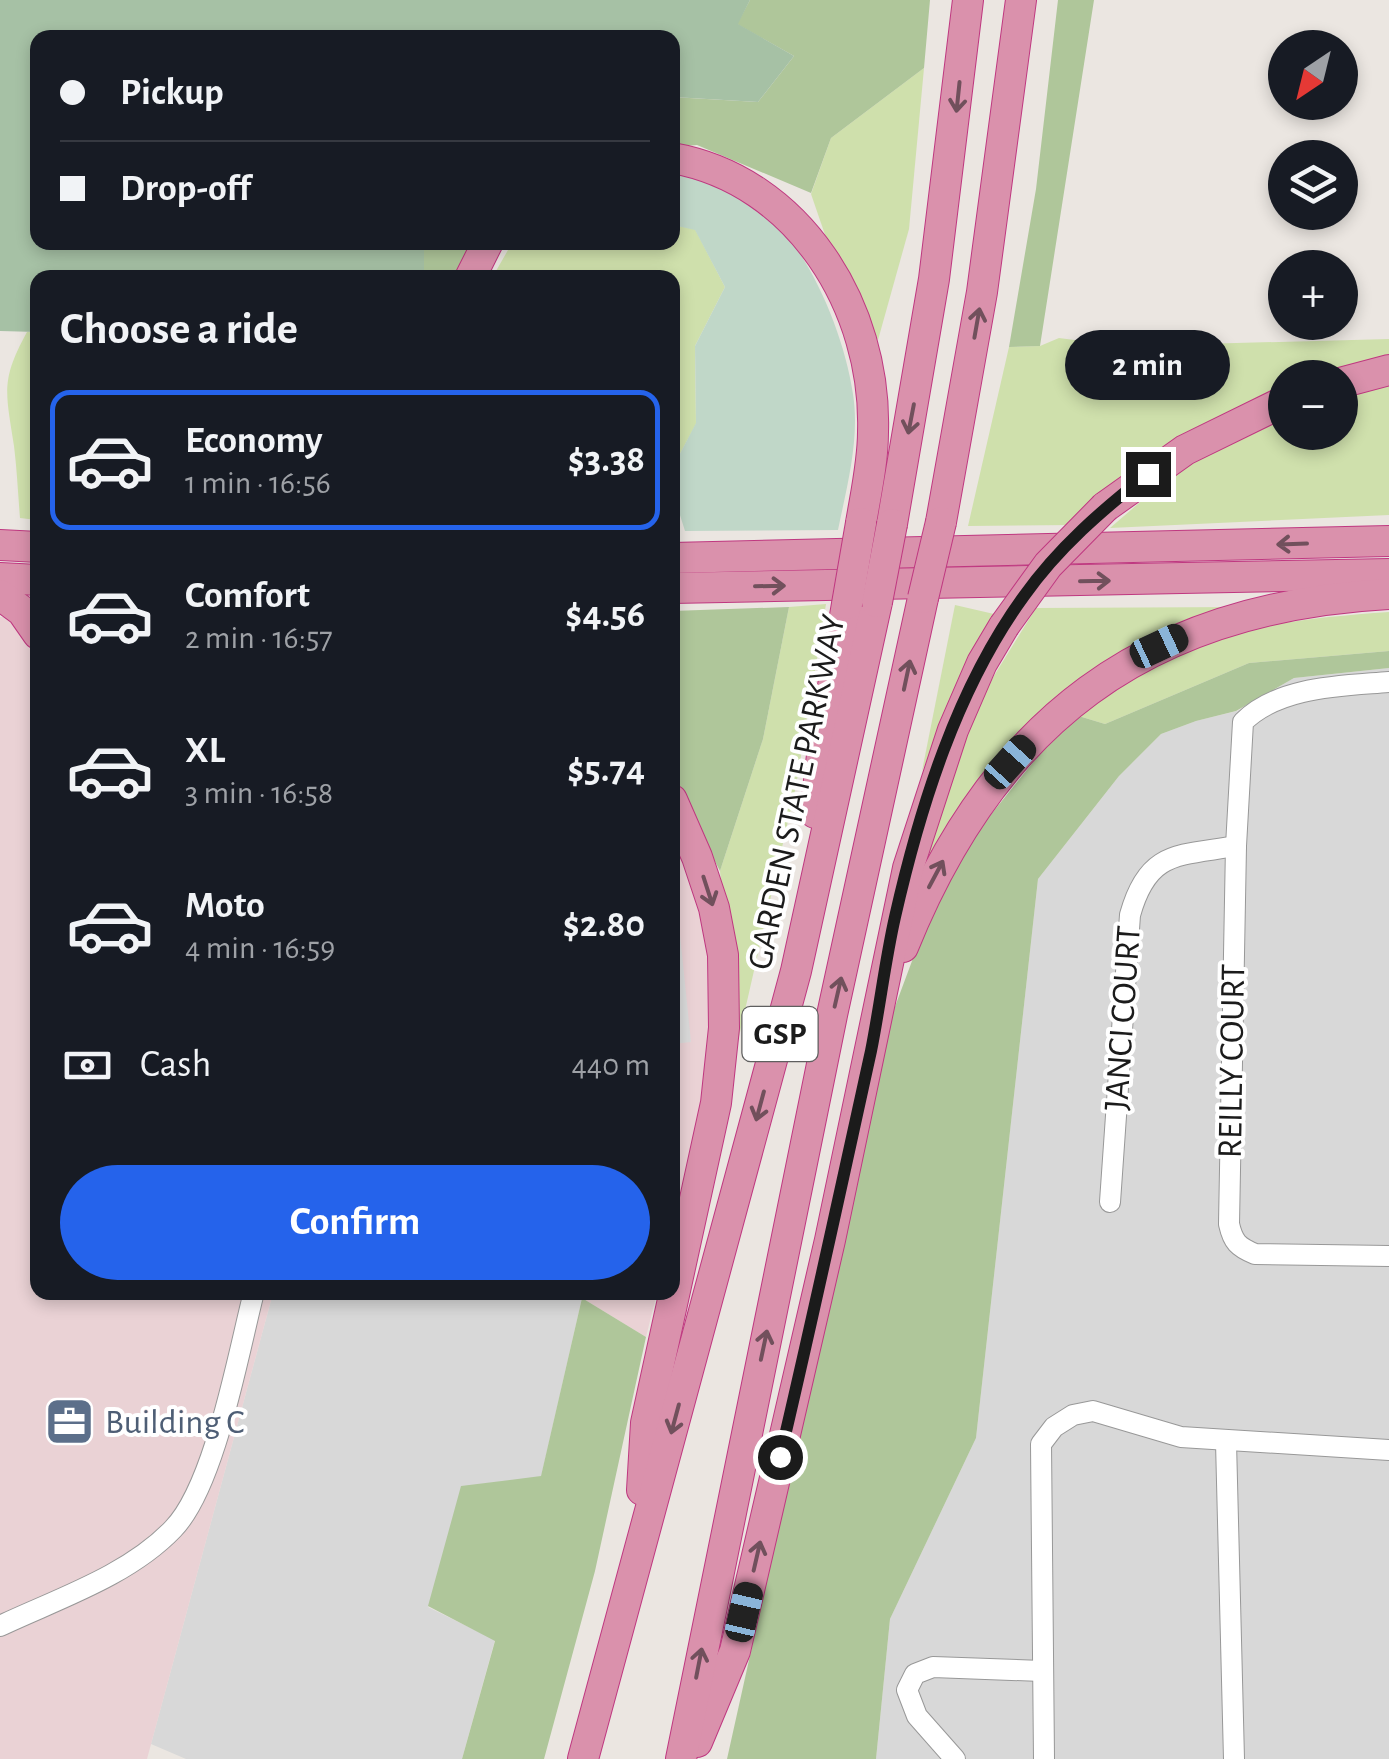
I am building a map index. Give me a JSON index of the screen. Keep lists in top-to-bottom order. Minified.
{"streets":{"highway":["GARDEN STATE PARKWAY","GSP"],"street":["JANCI COURT","REILLY COURT"]},"crossings":[["JANCI COURT","REILLY COURT"]],"places":{"office":["Building C"]},"north":"bottom left","page":{"map_buttons":["+","−"],"banner":["Pickup","Drop-off"],"heading":"Choose a ride","bubble":"2 min","list":[{"name":"Economy","note":"1 min · 16:56","value":"$3.38"},{"name":"Comfort","note":"2 min · 16:57","value":"$4.56"},{"name":"XL","note":"3 min · 16:58","value":"$5.74"},{"name":"Moto","note":"4 min · 16:59","value":"$2.80"}],"pay":["Cash","440 m"],"buttons":"Confirm"}}
